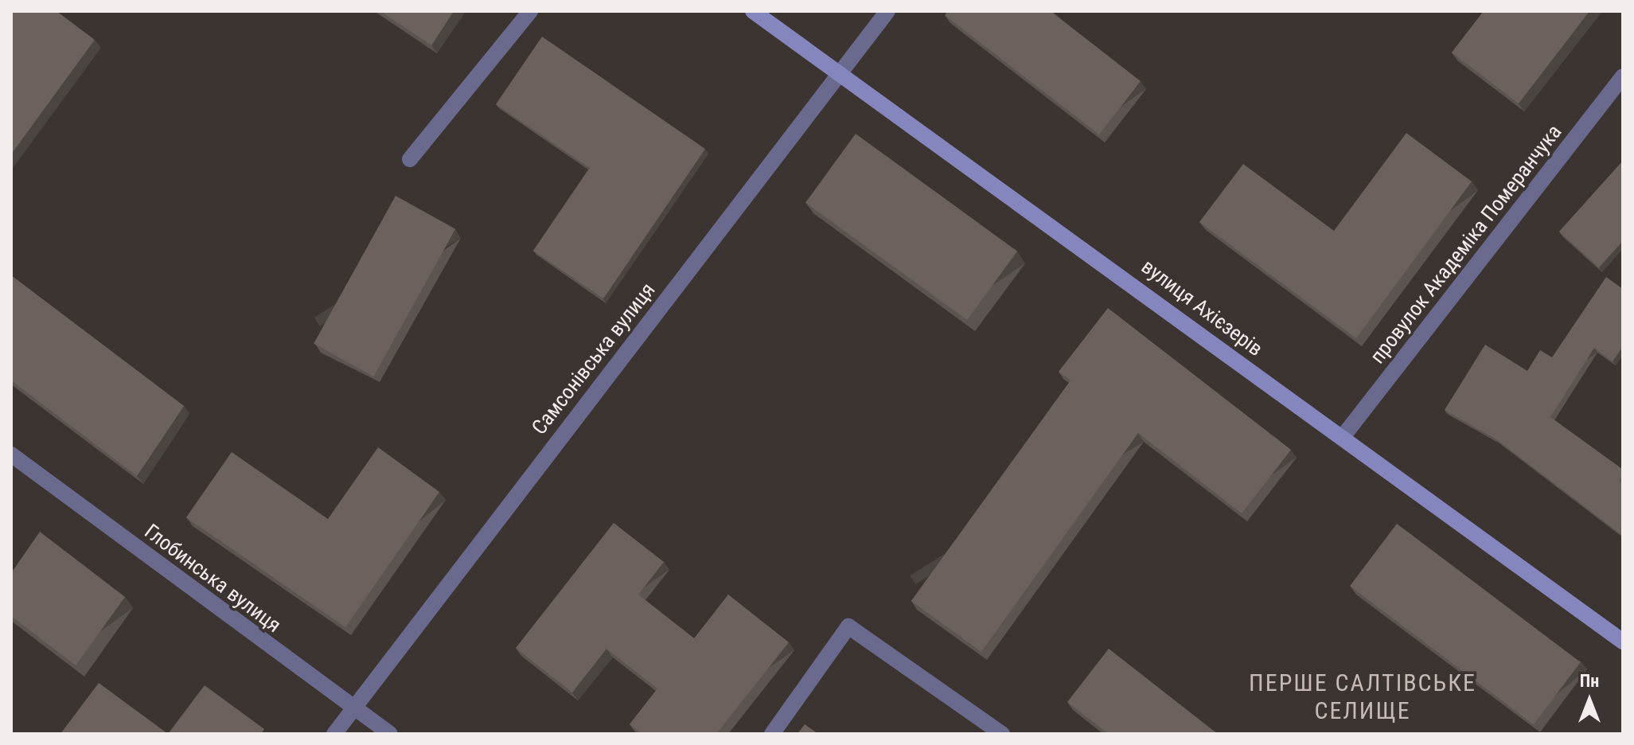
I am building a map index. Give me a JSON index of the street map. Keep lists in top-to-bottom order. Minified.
{"streets":{"main road":["вулиця Ахієзерів"],"street":["провулок Академіка Померанчука","Самсонівська вулиця","Глобинська вулиця"]},"crossings":[["провулок Академіка Померанчука","вулиця Ахієзерів"],["вулиця Ахієзерів","Самсонівська вулиця"],["Самсонівська вулиця","Глобинська вулиця"]],"districts":["ПЕРШЕ САЛТІВСЬКЕ СЕЛИЩЕ"],"north":"top"}
